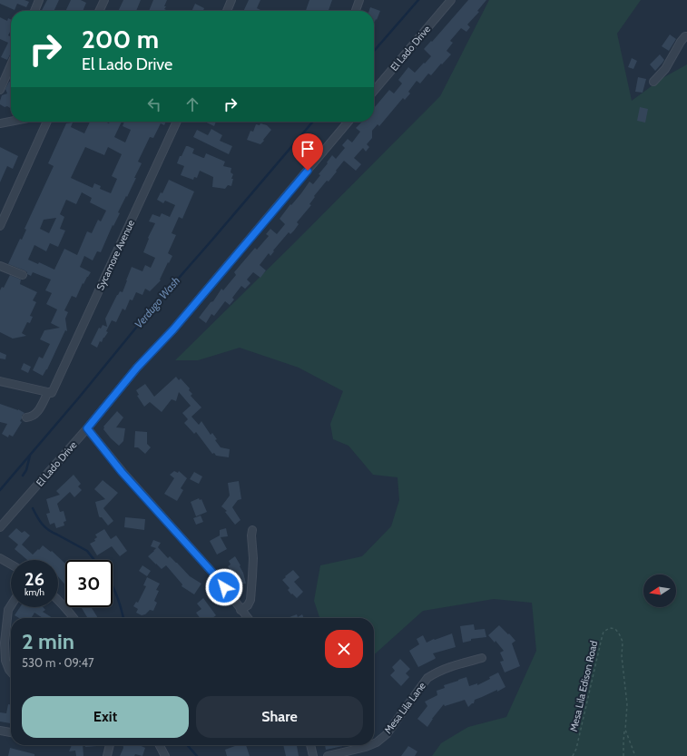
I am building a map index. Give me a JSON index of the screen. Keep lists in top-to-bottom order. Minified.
{"streets":{"street":["El Lado Drive","Sycamore Avenue","Mesa Lila Lane"],"path":["Mesa Lila Edison Road"]},"water":["Verdugo Wash"],"north":"left","page":{"turn":["200 m","El Lado Drive"],"speed":"26 km/h","limit":"30","heading":["2 min","530 m · 09:47"],"buttons":["Exit","Share"]}}
